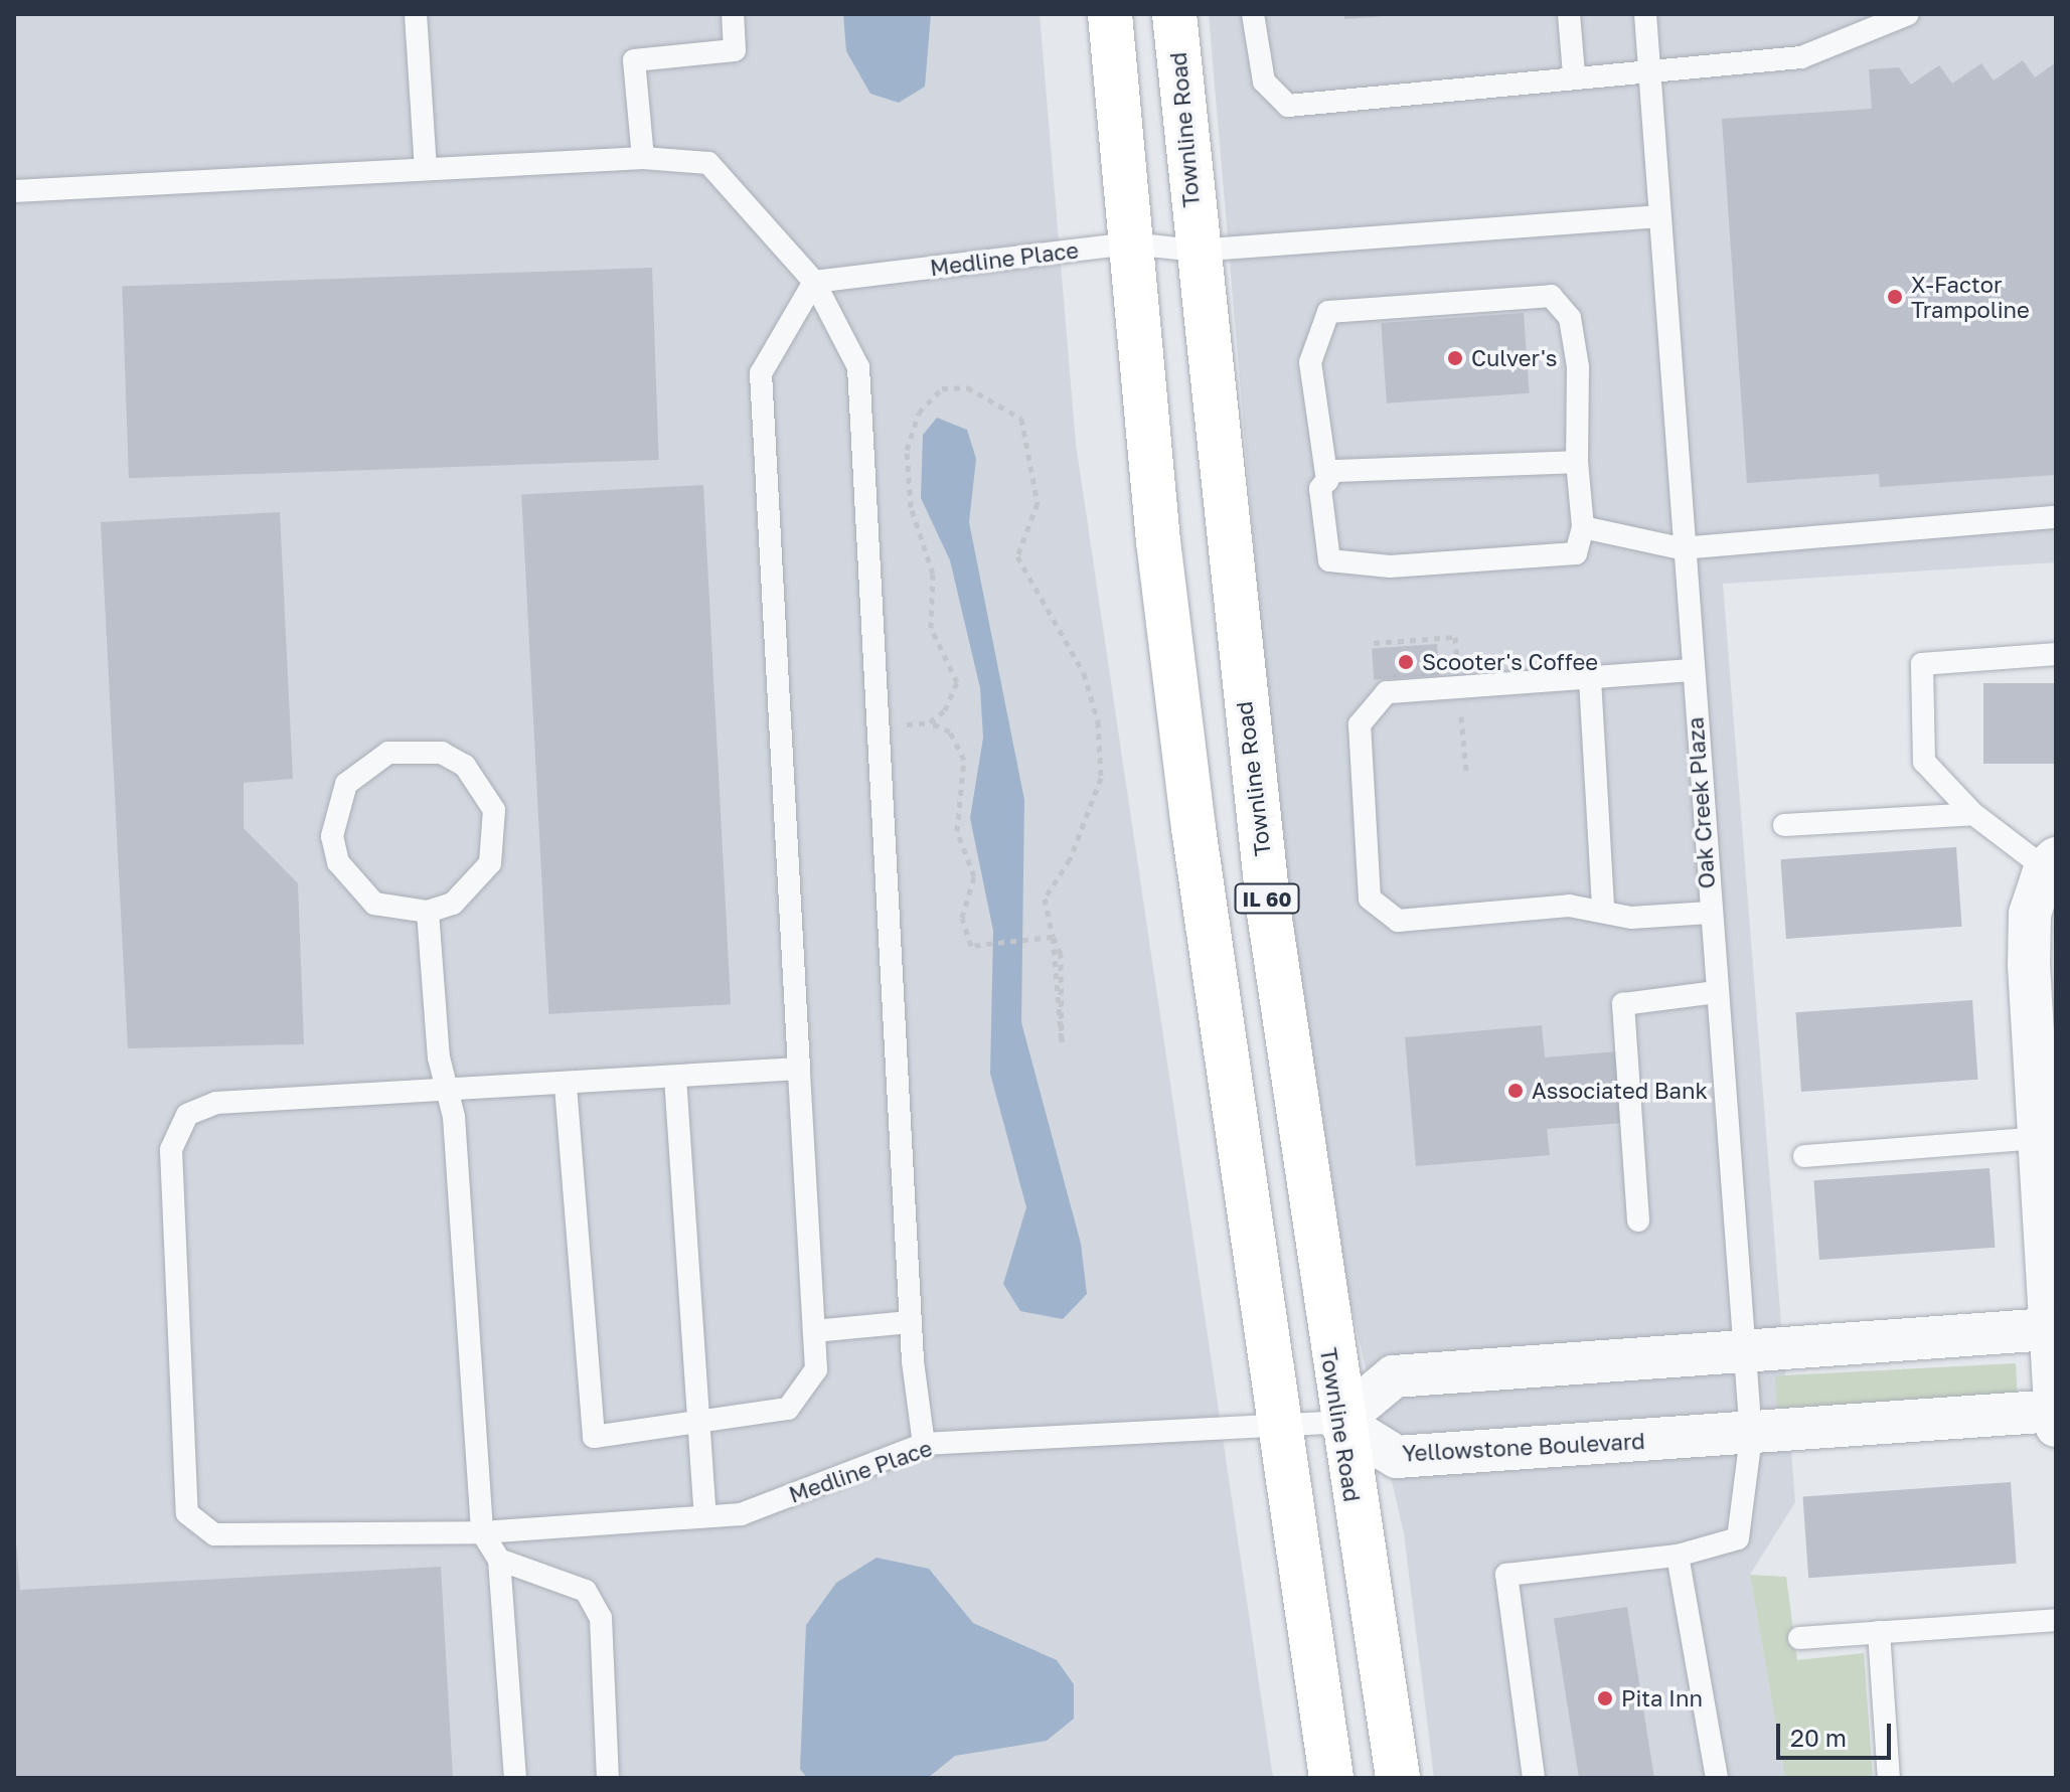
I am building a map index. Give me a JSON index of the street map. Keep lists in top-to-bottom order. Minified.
{"streets":{"main road":["Townline Road","IL 60"],"street":["Yellowstone Boulevard"],"lane":["Medline Place","Oak Creek Plaza"]},"crossings":[["Townline Road","Medline Place"],["Townline Road","Yellowstone Boulevard"],["Medline Place","Oak Creek Plaza"],["Medline Place","IL 60"],["Medline Place","Yellowstone Boulevard"],["Oak Creek Plaza","Yellowstone Boulevard"]],"places":["X-Factor Trampoline","Culver's","Scooter's Coffee","Associated Bank","Pita Inn"],"scale_bar":"20 m"}
